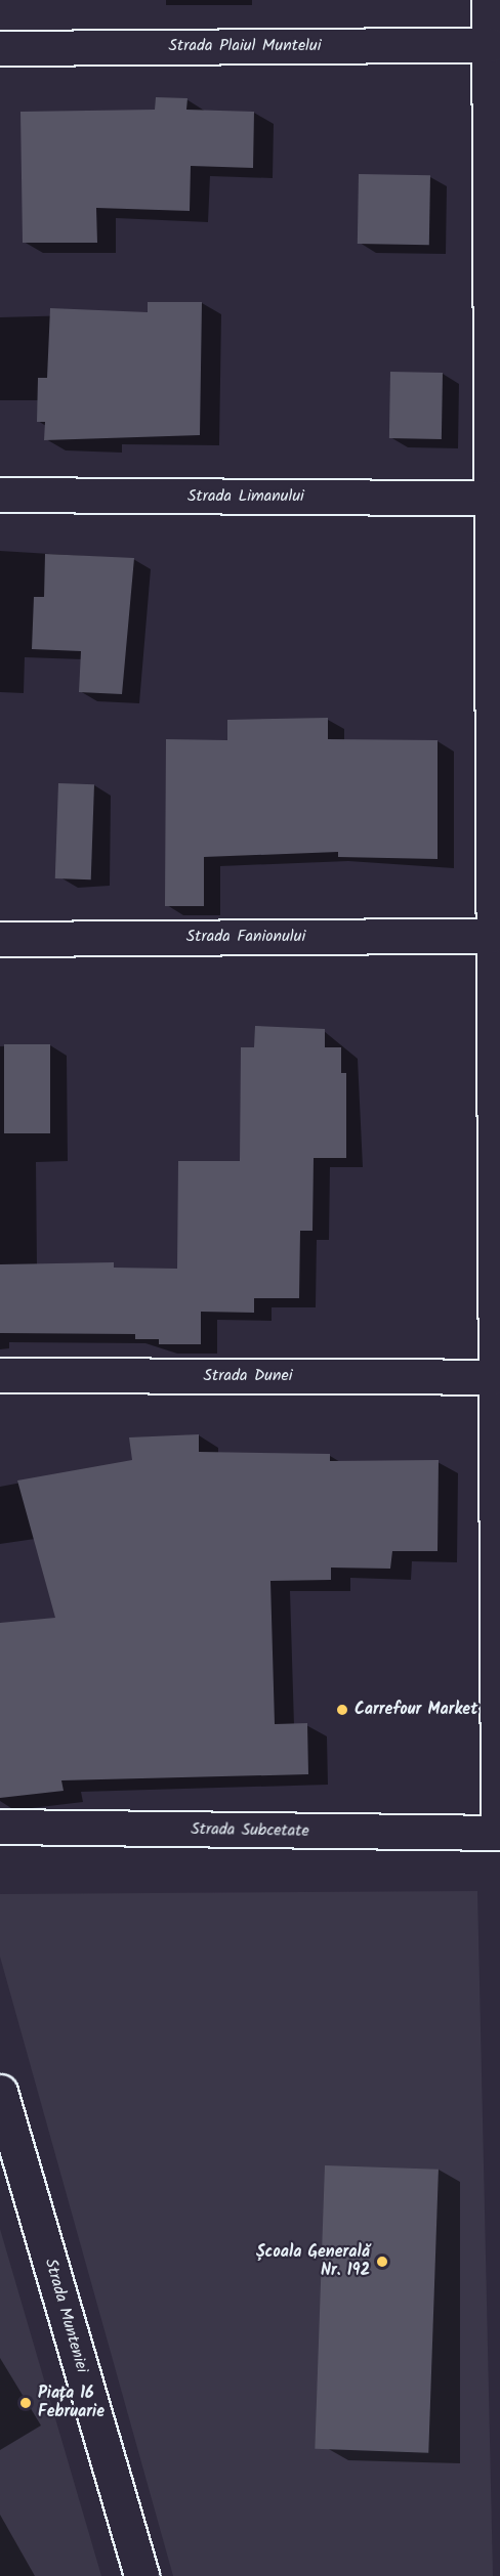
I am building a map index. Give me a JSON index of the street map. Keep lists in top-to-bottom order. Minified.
{"streets":{"street":["Strada Plaiul Muntelui","Strada Limanului","Strada Fanionului","Strada Dunei","Strada Subcetate","Strada Munteniei"]},"places":["Carrefour Market","Școala Generală Nr. 192","Piața 16 Februarie"]}
